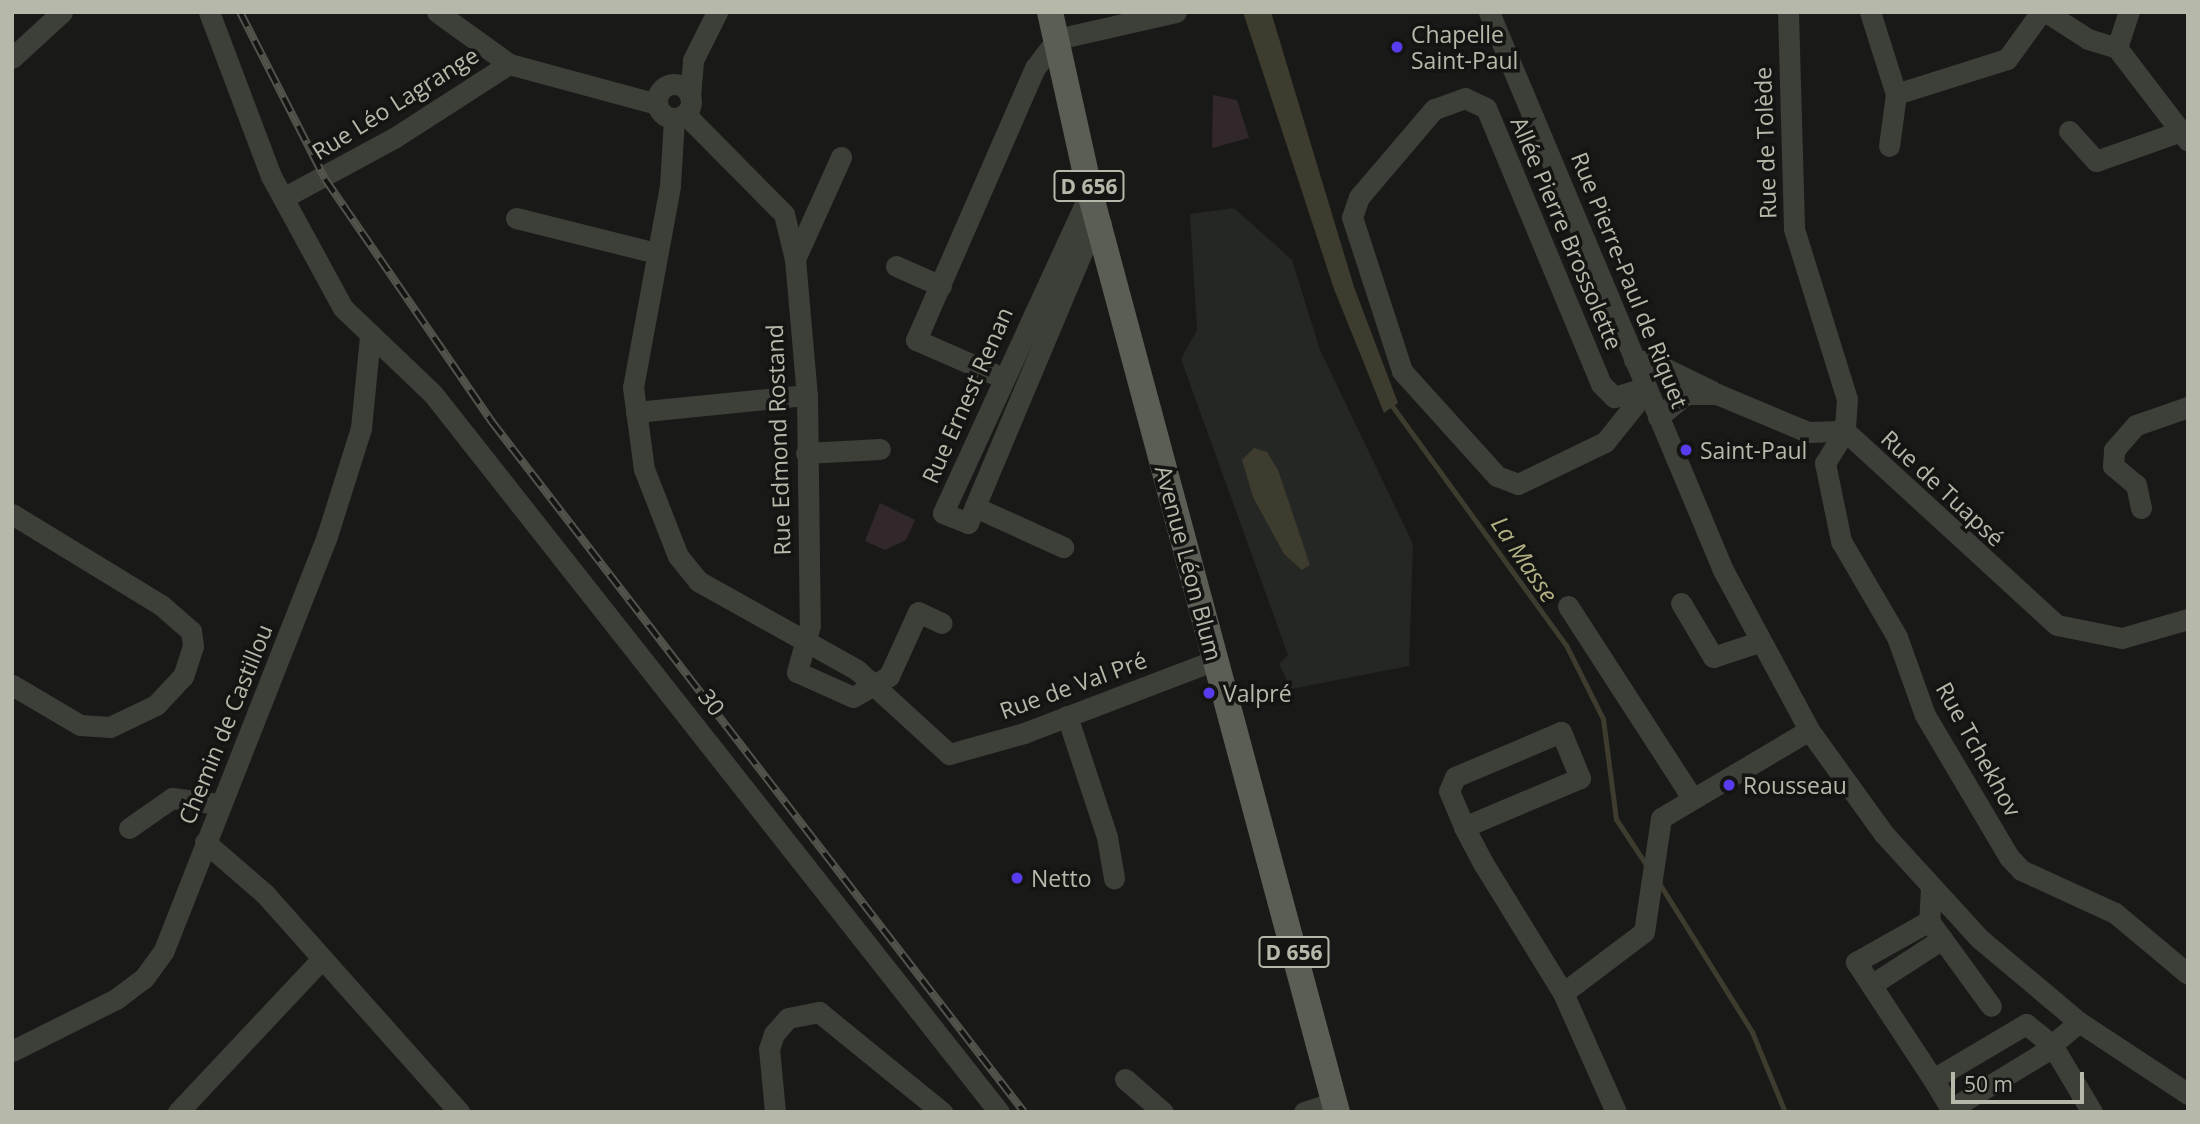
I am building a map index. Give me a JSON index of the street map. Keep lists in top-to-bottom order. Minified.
{"streets":{"main road":["D 656","Avenue Léon Blum"],"street":["Rue Léo Lagrange","Rue de Tolède","Allée Pierre Brossolette","Rue Pierre-Paul de Riquet","Rue Ernest Renan","Rue Edmond Rostand","Rue de Tuapsé","Rue de Val Pré","30","Chemin de Castillou","Rue Tchekhov"]},"crossings":[["Rue Léo Lagrange","30"],["Rue de Tolède","Rue de Tuapsé"],["Rue de Tolède","Rue Tchekhov"],["Rue Pierre-Paul de Riquet","Rue de Tuapsé"],["Rue Ernest Renan","Avenue Léon Blum"],["Rue de Tuapsé","Rue Tchekhov"],["Avenue Léon Blum","Rue de Val Pré"],["30","Chemin de Castillou"]],"water":["La Masse"],"places":["Chapelle Saint-Paul","Saint-Paul","Valpré","Rousseau","Netto"],"scale_bar":"50 m"}
